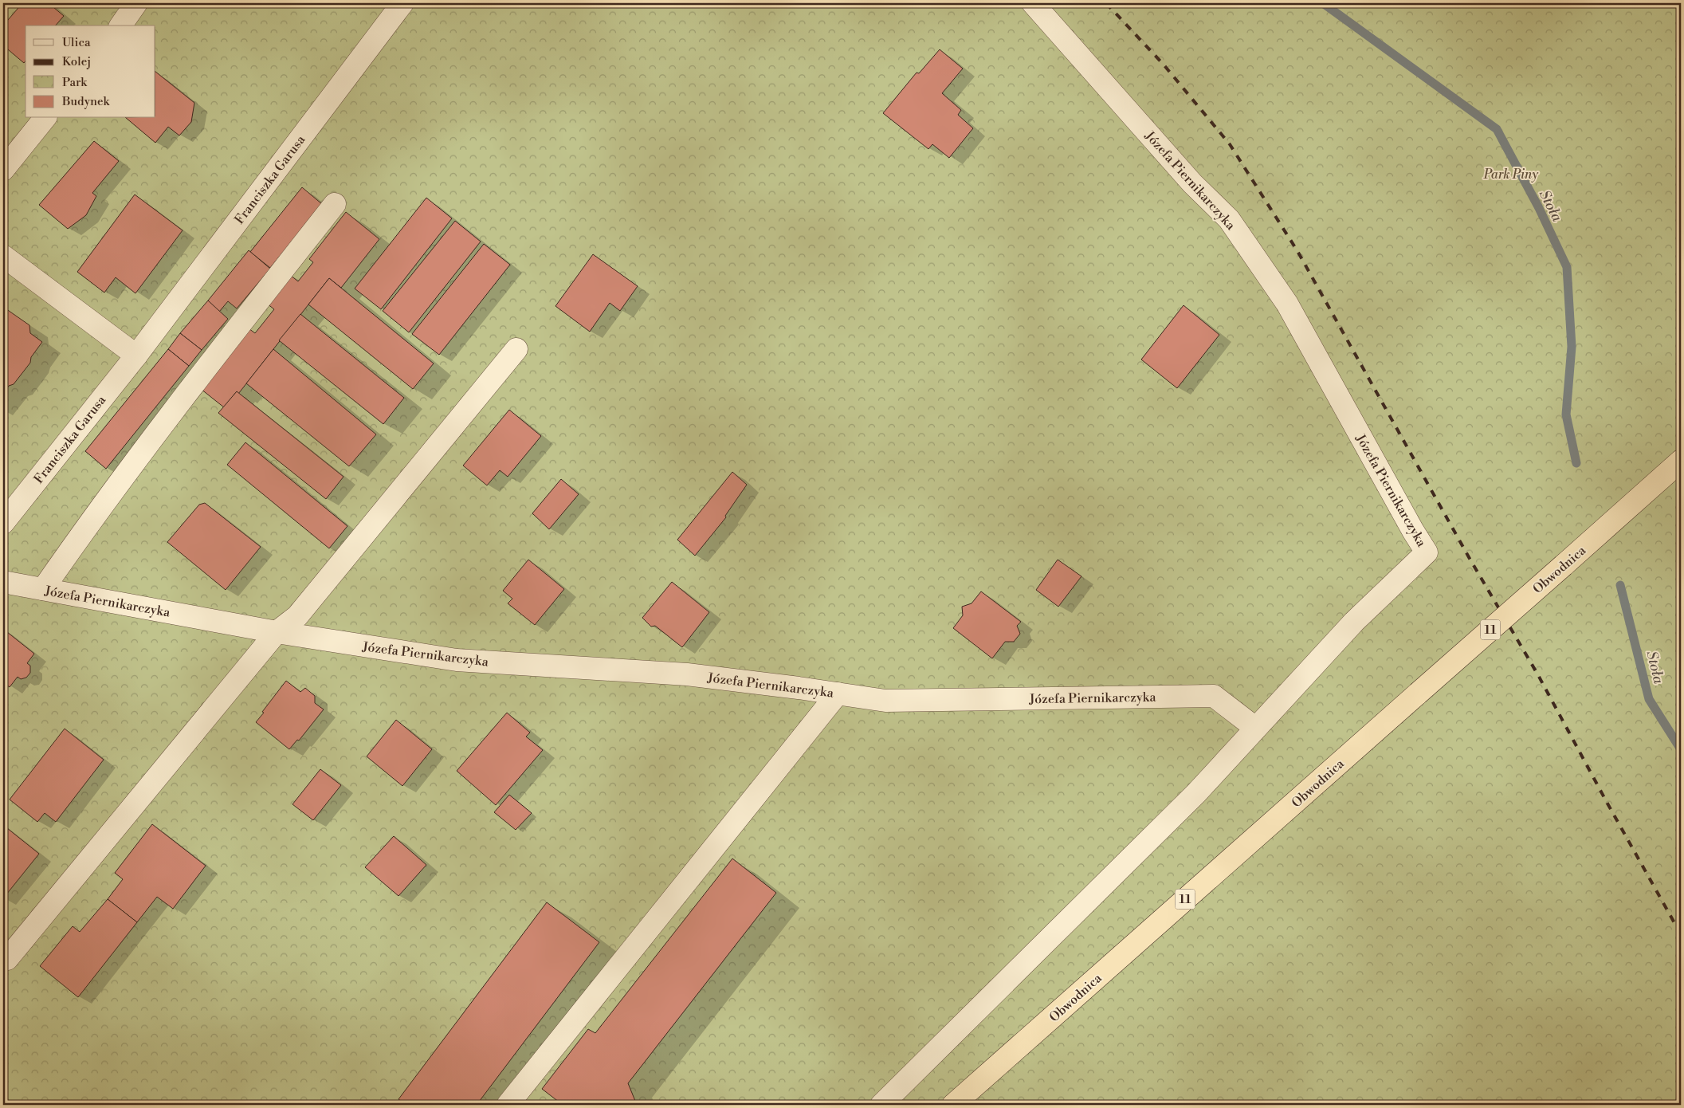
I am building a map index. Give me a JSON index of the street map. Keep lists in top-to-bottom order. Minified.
{"streets":{"highway":["Obwodnica","11"],"street":["Franciszka Garusa","Józefa Piernikarczyka"]},"water":["Stoła"],"parks":["Park Piny"],"legend":["Ulica","Kolej","Park","Budynek"]}
